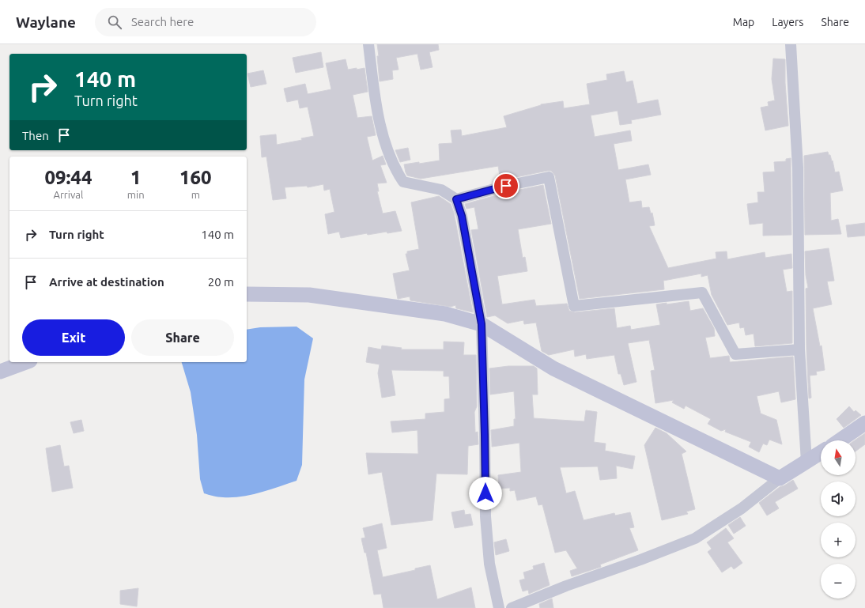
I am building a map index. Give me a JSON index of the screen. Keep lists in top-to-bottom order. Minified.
{"north":"top","page":{"header":"Waylane","search":"Search here","nav":["Map","Layers","Share"],"turn":["140 m","Turn right"],"then":"Then","eta":["09:44","Arrival","1","min","160","m"],"list":[{"name":"Turn right","value":"140 m"},{"name":"Arrive at destination","value":"20 m"}],"buttons":["Exit","Share"],"map_buttons":["+","−"]}}
